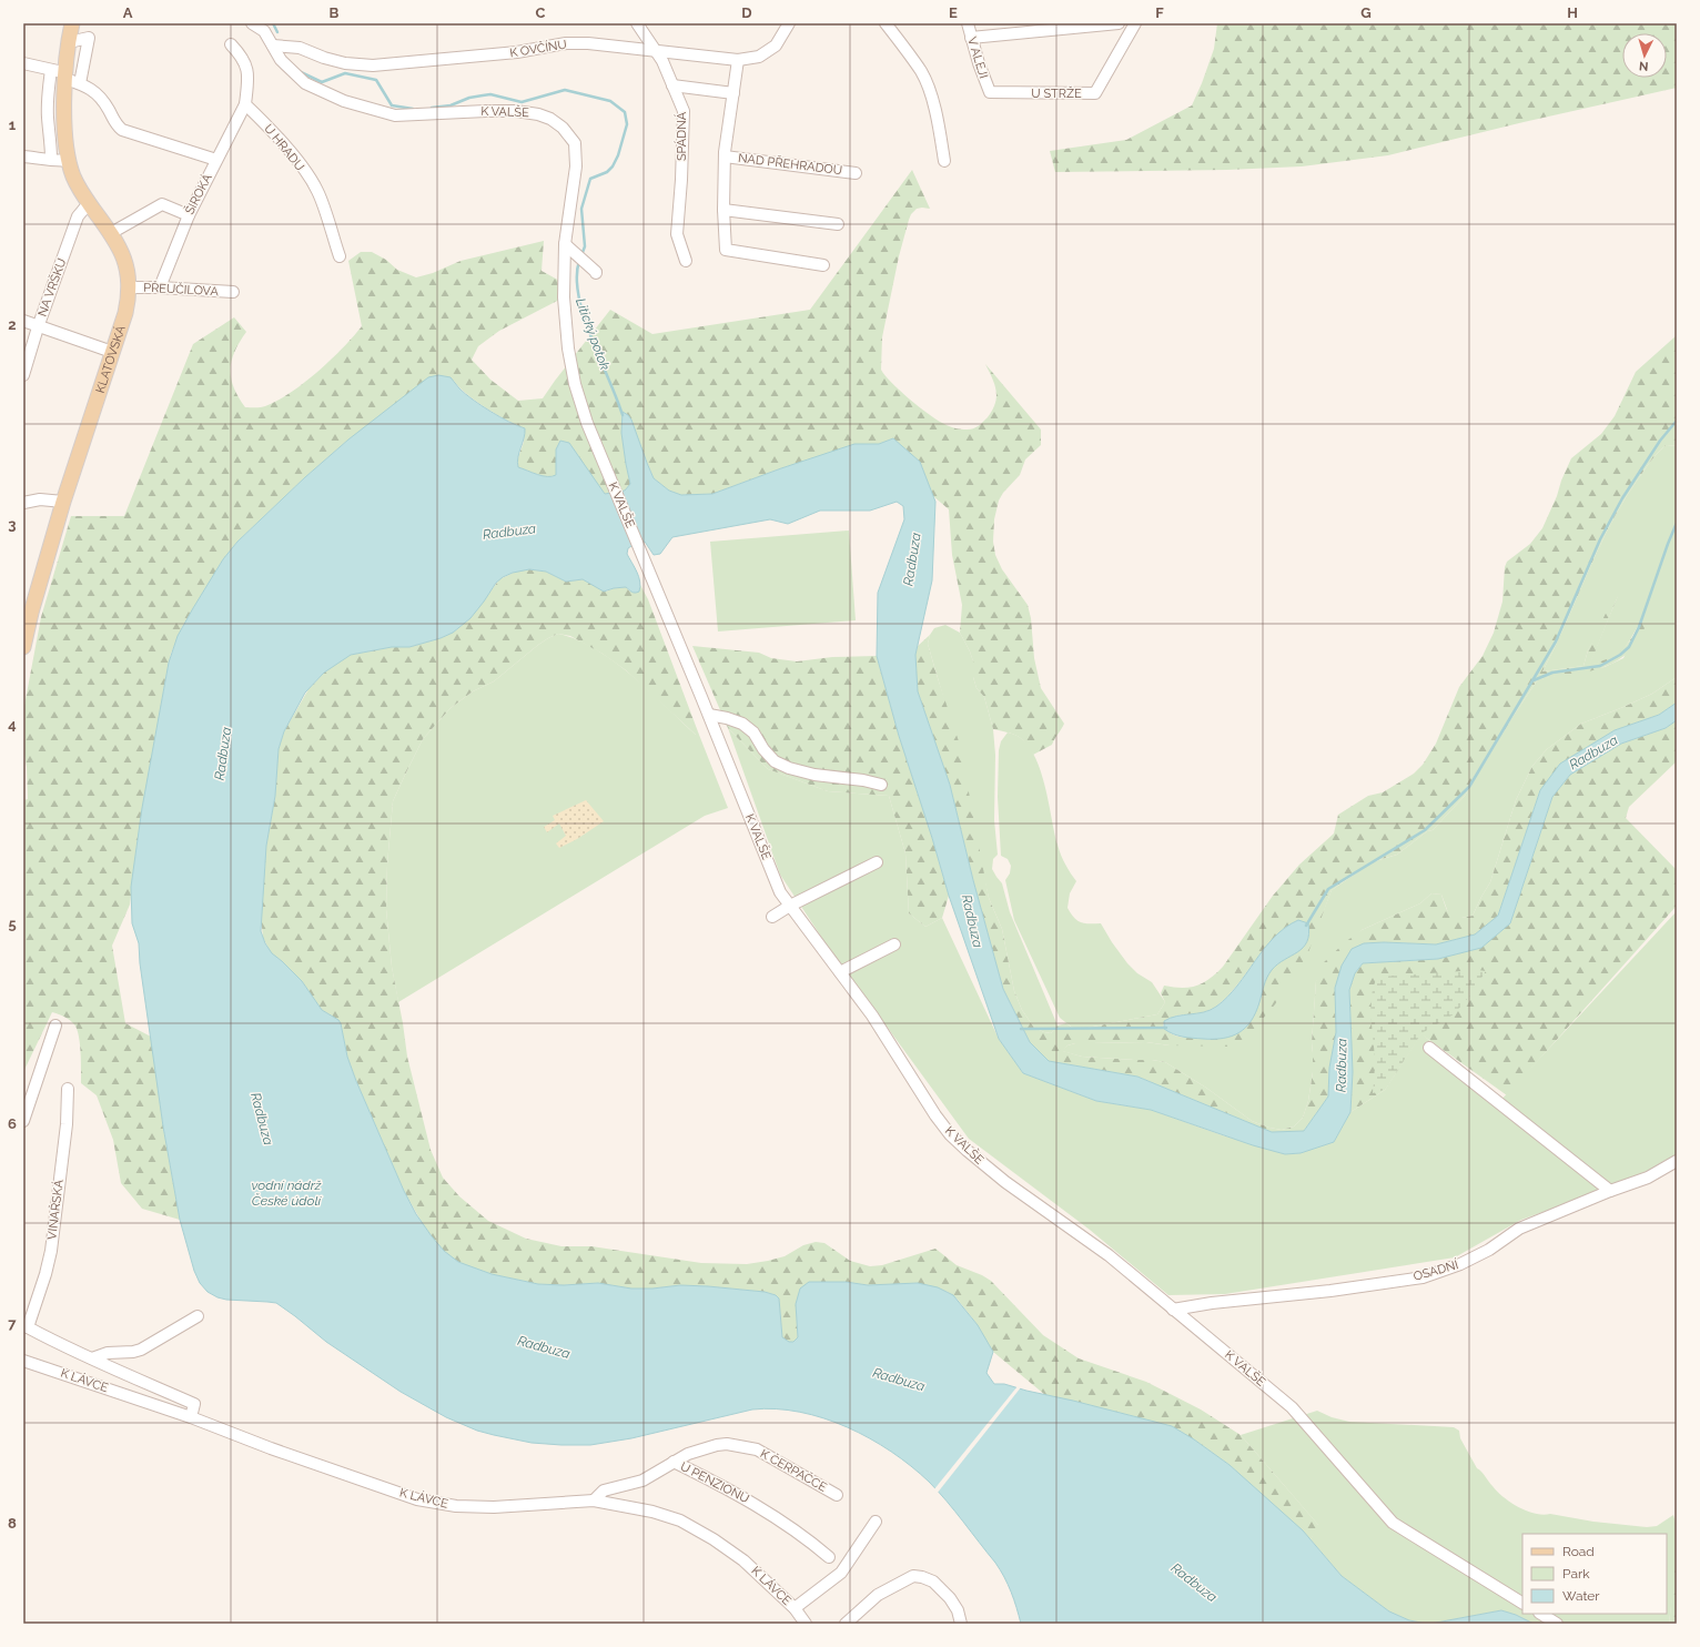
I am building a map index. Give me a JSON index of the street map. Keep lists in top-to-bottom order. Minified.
{"streets":{"main road":["KLATOVSKÁ"],"street":["K OVČÍNU","V ALEJI","U STRŽE","K VALŠE","SPÁDNÁ","U HRADU","NAD PŘEHRADOU","ŠIROKÁ","NA VRŠKU","PŘEUČILOVA","VINAŘSKÁ","OSADNÍ","K LÁVCE","K ČERPAČCE","U PENZIONU"]},"crossings":[["K OVČÍNU","K VALŠE"],["K OVČÍNU","SPÁDNÁ"],["K OVČÍNU","NAD PŘEHRADOU"],["V ALEJI","U STRŽE"],["K VALŠE","OSADNÍ"],["U HRADU","ŠIROKÁ"],["ŠIROKÁ","PŘEUČILOVA"],["NA VRŠKU","KLATOVSKÁ"],["PŘEUČILOVA","KLATOVSKÁ"],["K LÁVCE","U PENZIONU"],["K ČERPAČCE","U PENZIONU"]],"water":["Litický potok","Radbuza","vodní nádrž České údolí"],"legend":["Road","Park","Water"],"north":"bottom","grid":{"columns":["A","B","C","D","E","F","G","H"],"rows":["1","2","3","4","5","6","7","8"]}}
